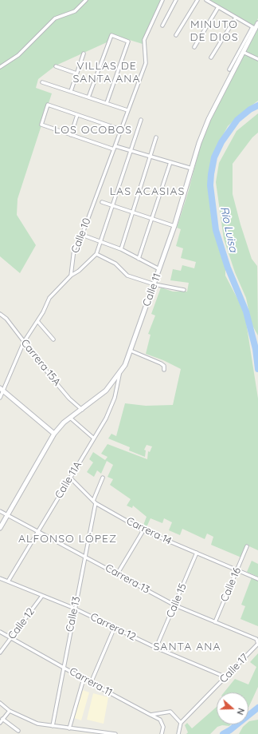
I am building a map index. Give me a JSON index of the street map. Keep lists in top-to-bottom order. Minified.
{"streets":{"main road":["Calle 11"],"street":["Calle 10","Carrera 15A","Calle 11A","Carrera 14","Carrera 13","Calle 16","Calle 15","Calle 13","Calle 12","Carrera 12","Calle 17","Carrera 11"]},"crossings":[["Calle 11","Carrera 15A"],["Calle 11","Calle 11A"],["Calle 11","Carrera 13"],["Calle 11A","Carrera 14"],["Calle 11A","Carrera 13"],["Calle 11A","Carrera 12"],["Carrera 14","Calle 16"],["Carrera 14","Calle 15"],["Carrera 14","Calle 13"],["Carrera 13","Calle 16"],["Carrera 13","Calle 15"],["Carrera 13","Calle 13"],["Carrera 13","Calle 17"],["Calle 15","Carrera 12"],["Calle 13","Carrera 12"],["Calle 13","Carrera 11"],["Calle 12","Carrera 12"],["Calle 12","Carrera 11"],["Carrera 12","Calle 17"]],"districts":["MINUTO DE DIOS","VILLAS DE SANTA ANA","LOS OCOBOS","LAS ACASIAS","ALFONSO LÓPEZ","SANTA ANA"],"water":["Río Luisa"],"north":"right"}
